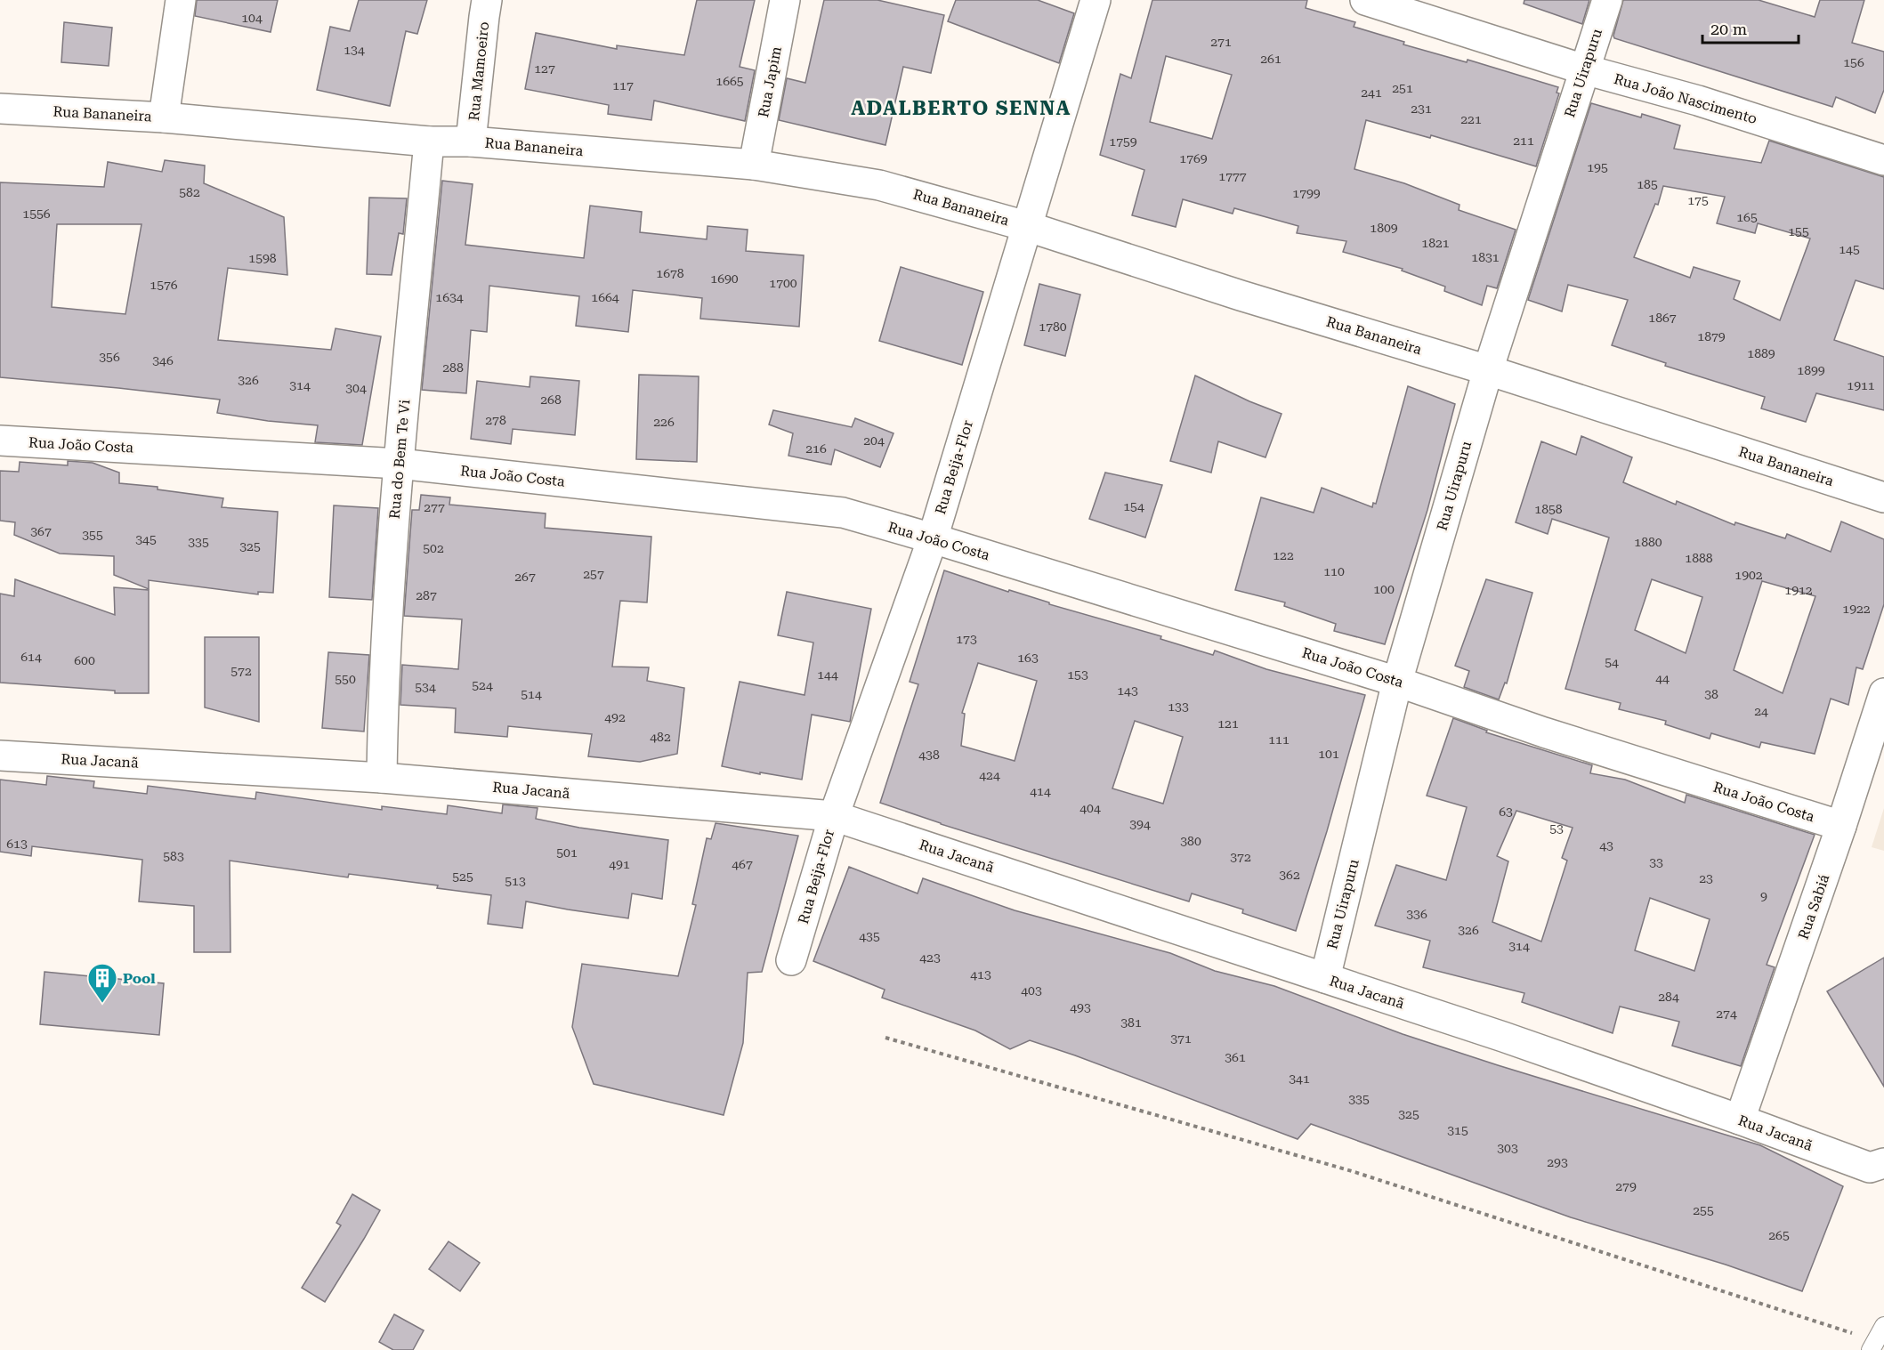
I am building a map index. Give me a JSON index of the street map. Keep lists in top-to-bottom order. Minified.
{"streets":{"street":["Rua Mamoeiro","Rua Uirapuru","Rua Japim","Rua João Nascimento","Rua Bananeira","Rua João Costa","Rua do Bem Te Vi","Rua Beija-Flor","Rua Jacanã","Rua Sabiá"]},"crossings":[["Rua Mamoeiro","Rua Bananeira"],["Rua Uirapuru","Rua João Nascimento"],["Rua Uirapuru","Rua Bananeira"],["Rua Uirapuru","Rua João Costa"],["Rua Uirapuru","Rua Jacanã"],["Rua Japim","Rua Bananeira"],["Rua Bananeira","Rua do Bem Te Vi"],["Rua Bananeira","Rua Beija-Flor"],["Rua João Costa","Rua do Bem Te Vi"],["Rua João Costa","Rua Beija-Flor"],["Rua João Costa","Rua Sabiá"],["Rua do Bem Te Vi","Rua Jacanã"],["Rua Beija-Flor","Rua Jacanã"],["Rua Jacanã","Rua Sabiá"]],"districts":["ADALBERTO SENNA"],"places":{"building":["Pool"]},"house_numbers":["104","271","134","261","156","127","1665","117","251","241","231","221","211","1759","1769","195","1777","185","582","1799","175","1556","165","1809","155","1821","145","1831","1598","1678","1690","1700","1576","1634","1664","1867","1780","1879","1889","356","346","288","1899","326","314","1911","304","268","278","226","204","216","154","277","1858","367","355","345","335","1880","325","502","122","1888","110","257","1902","267","100","1912","287","1922","173","614","163","600","54","572","144","153","44","550","524","534","143","514","38","133","24","492","121","482","111","101","438","424","414","404","63","394","53","380","613","43","501","583","372","33","491","467","362","525","23","513","9","336","326","435","314","423","413","403","284","493","274","381","371","361","341","335","325","315","303","293","279","255","265"],"scale_bar":"20 m"}
